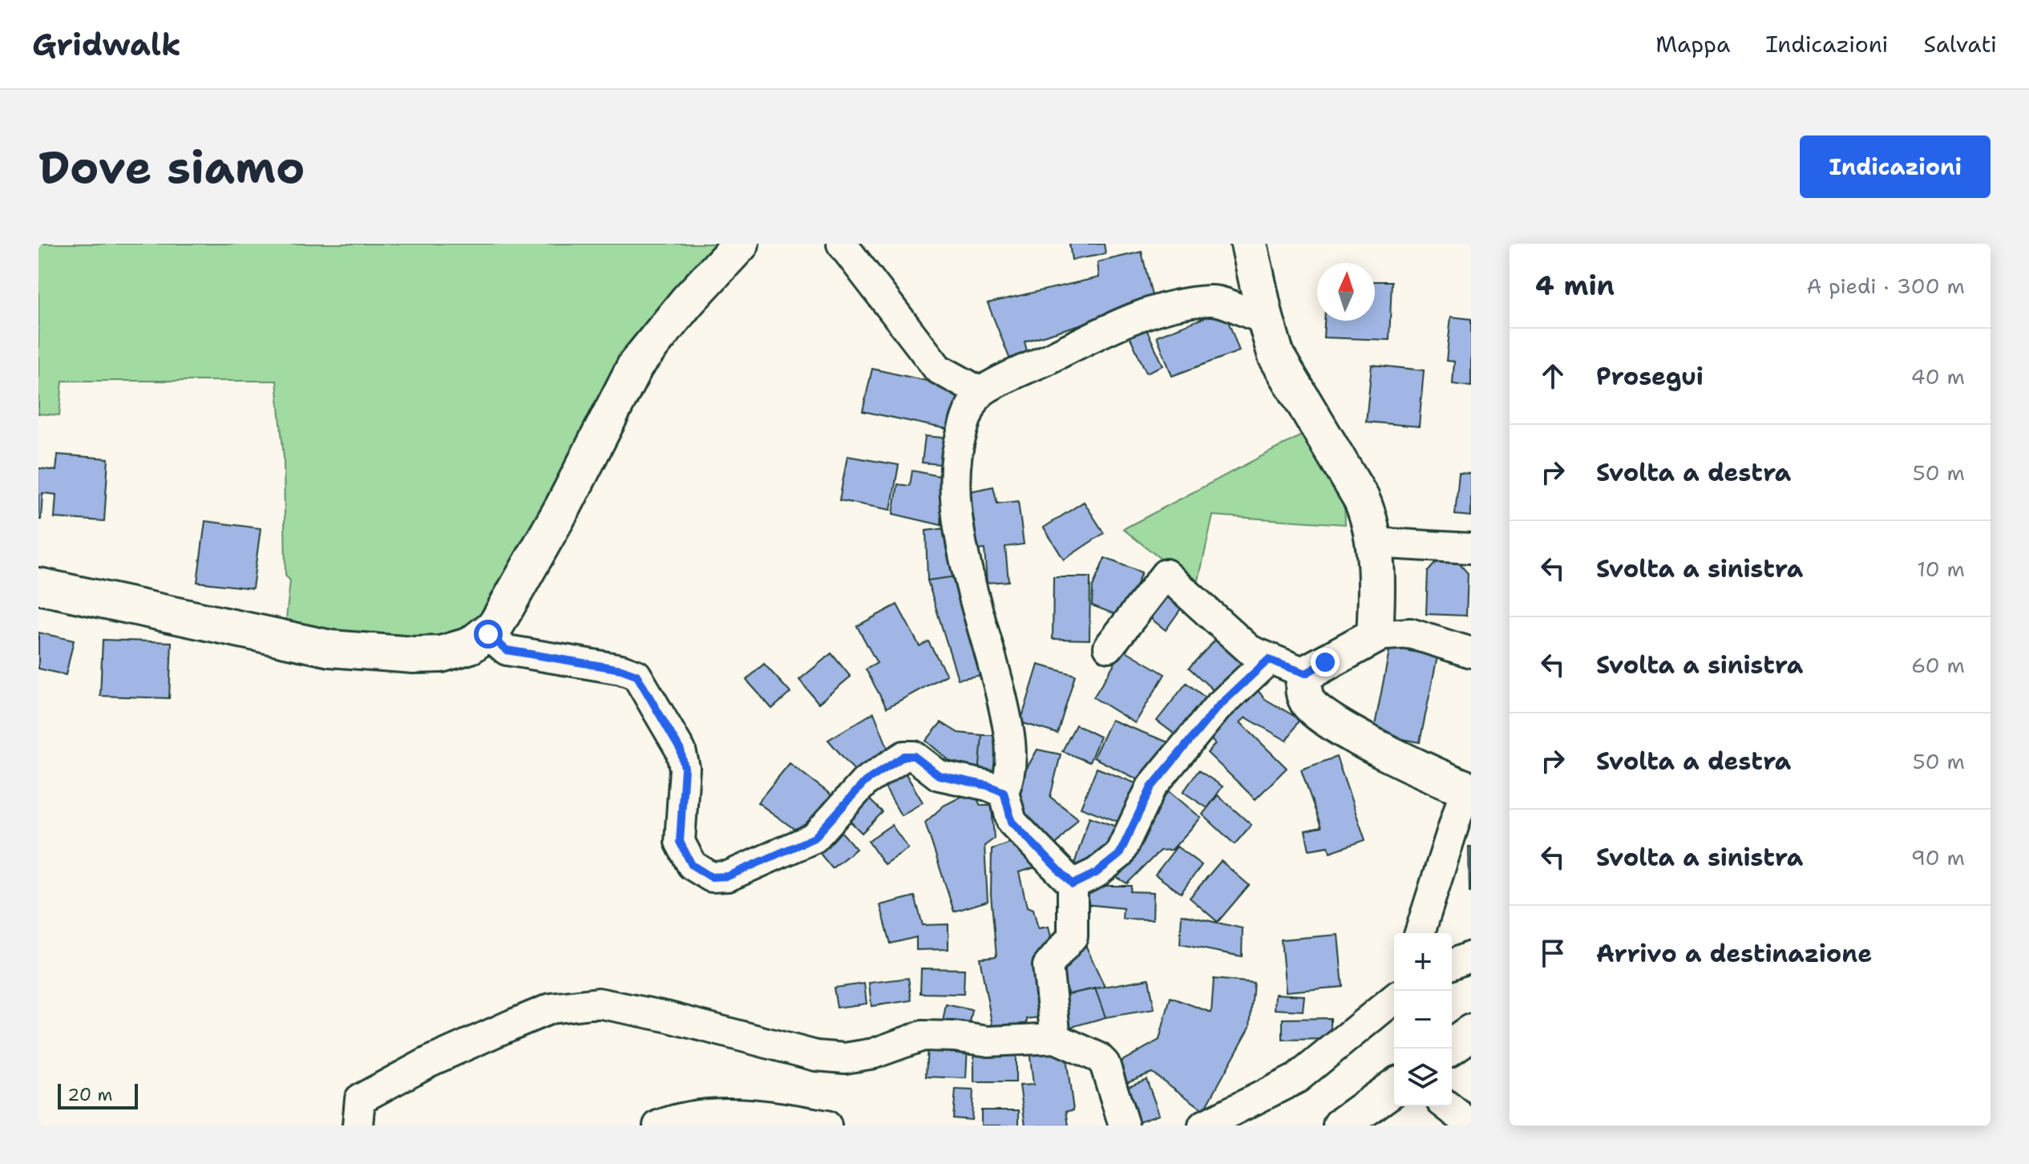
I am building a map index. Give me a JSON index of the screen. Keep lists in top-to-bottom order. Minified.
{"scale_bar":"20 m","north":"top","page":{"header":"Gridwalk","nav":["Mappa","Indicazioni","Salvati"],"buttons":"Indicazioni","title":"Dove siamo","heading":["4 min","A piedi · 300 m"],"list":[["Prosegui","40 m"],["Svolta a destra","50 m"],["Svolta a sinistra","10 m"],["Svolta a sinistra","60 m"],["Svolta a destra","50 m"],["Svolta a sinistra","90 m"],"Arrivo a destinazione"],"map_buttons":["+","−"],"scale":"20 m"}}
